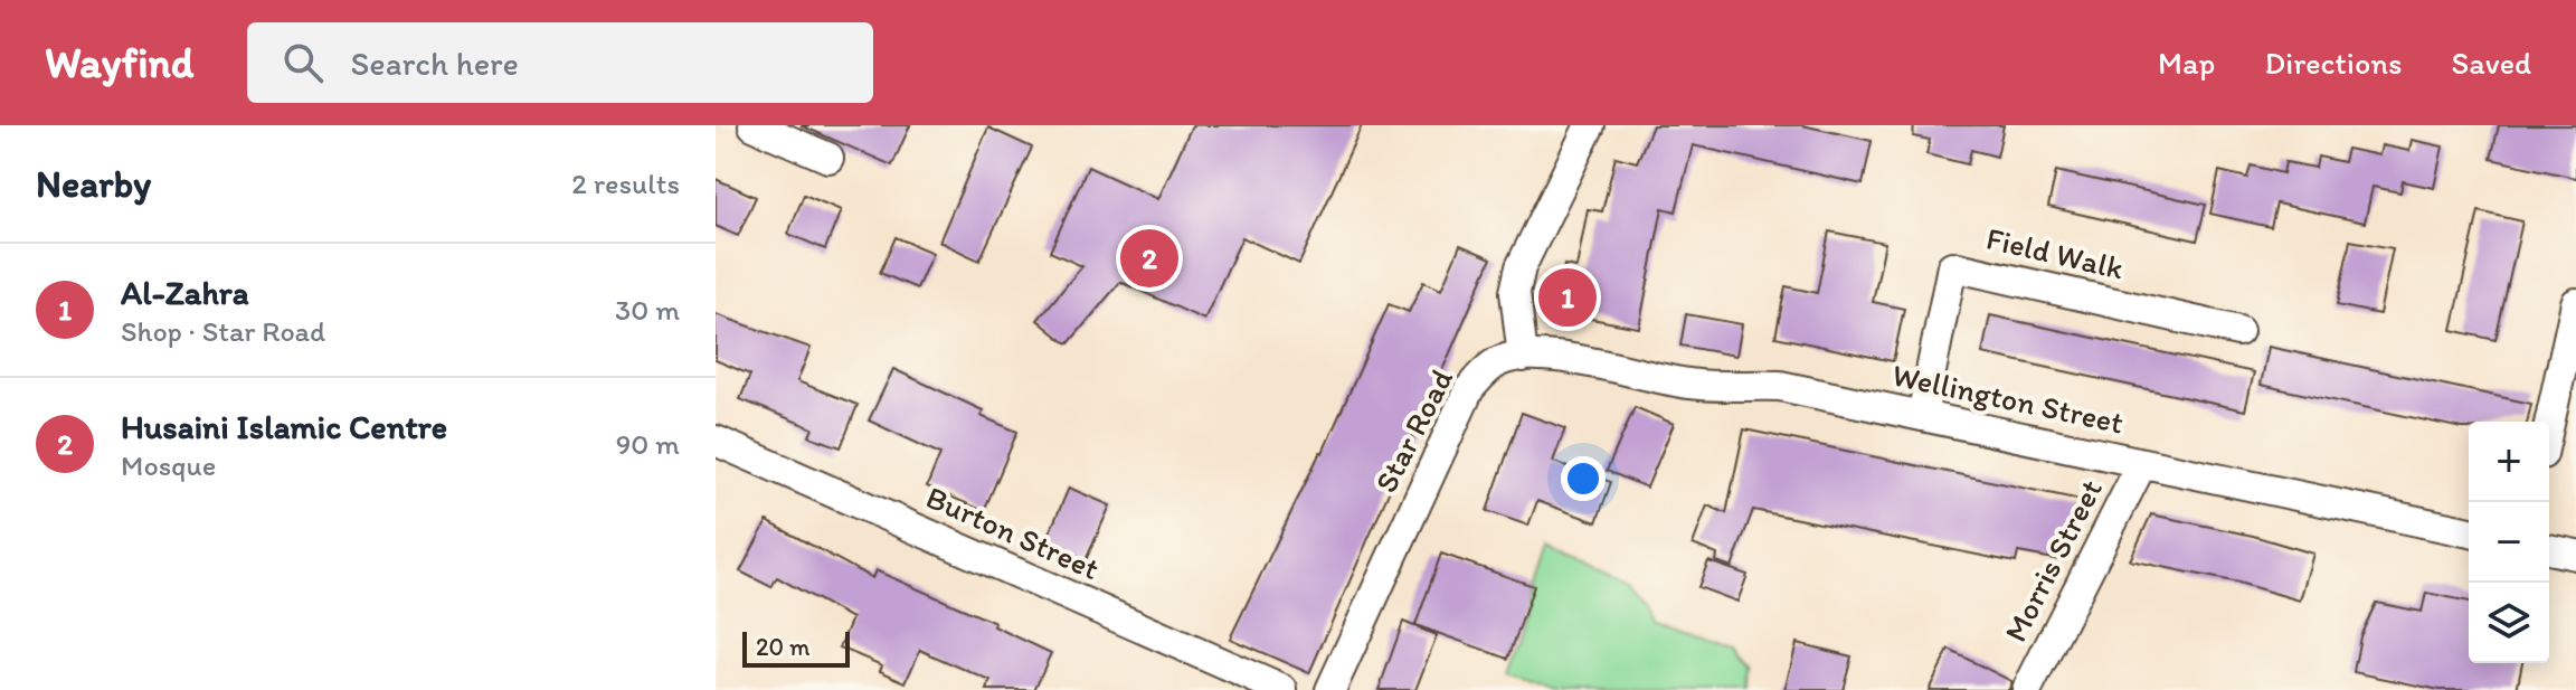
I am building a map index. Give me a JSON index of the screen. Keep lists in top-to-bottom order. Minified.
{"streets":{"street":["Field Walk","Wellington Street","Star Road","Burton Street","Morris Street"]},"crossings":[["Field Walk","Wellington Street"],["Wellington Street","Star Road"],["Wellington Street","Morris Street"]],"scale_bar":"20 m","page":{"header":"Wayfind","search":"Search here","nav":["Map","Directions","Saved"],"heading":["Nearby","2 results"],"pins":["2","1"],"list":[{"mark":"1","name":"Al-Zahra","note":"Shop · Star Road","value":"30 m"},{"mark":"2","name":"Husaini Islamic Centre","note":"Mosque","value":"90 m"}],"map_buttons":["+","−"],"scale":"20 m"}}
